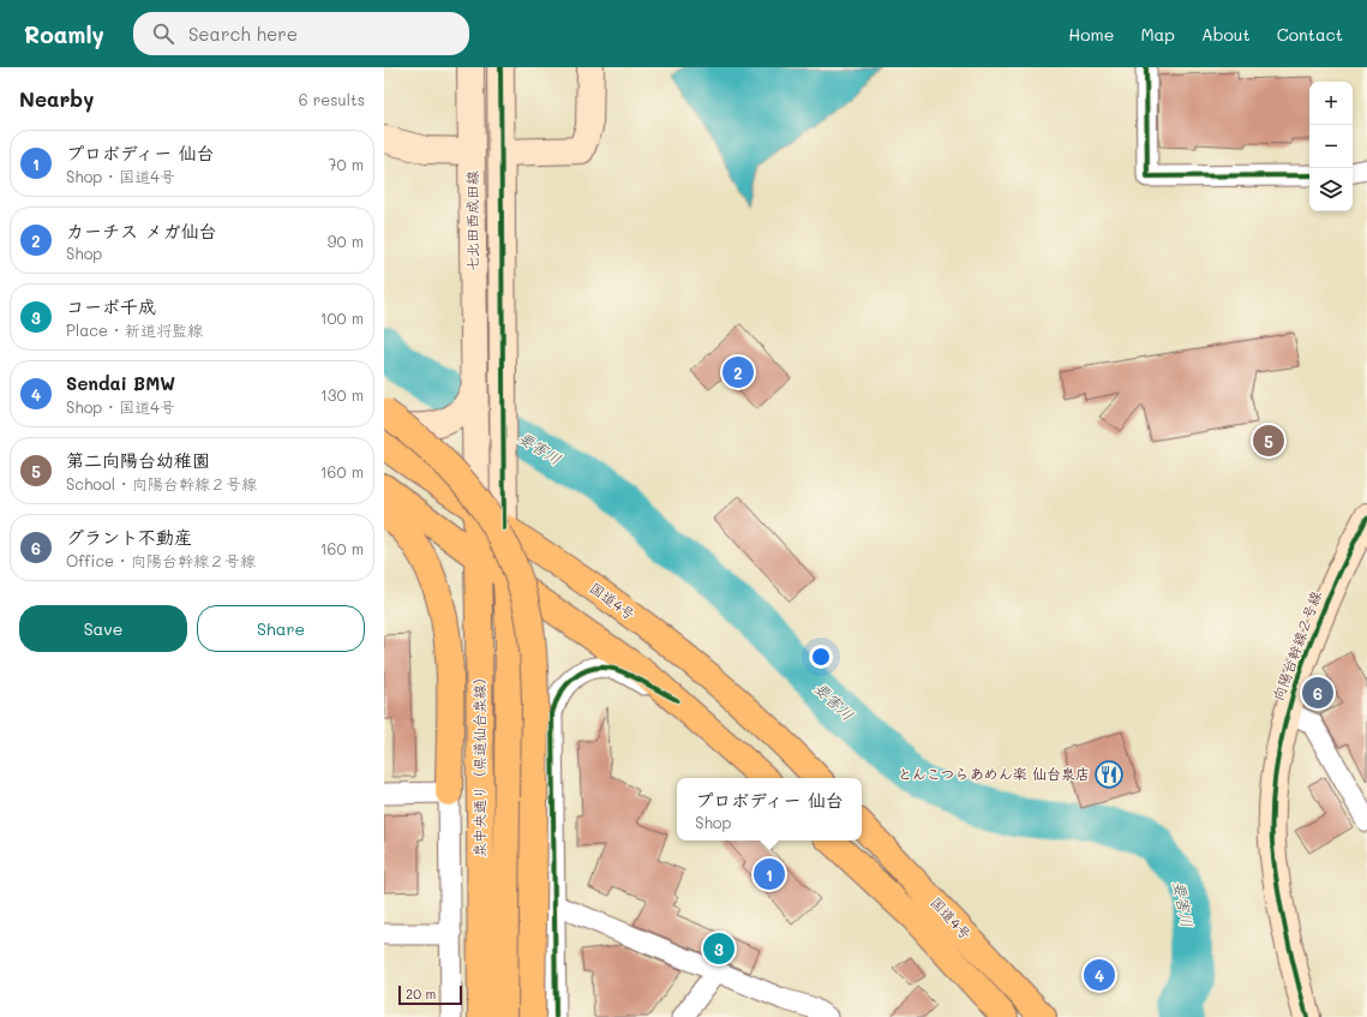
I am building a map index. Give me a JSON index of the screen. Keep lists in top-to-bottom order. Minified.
{"streets":{"main road":["国道4号","泉中央通り（県道仙台泉線）"],"street":["七北田西成田線","向陽台幹線２号線"]},"crossings":[["七北田西成田線","国道4号"],["七北田西成田線","泉中央通り（県道仙台泉線）"],["国道4号","泉中央通り（県道仙台泉線）"]],"water":["要害川"],"places":{"restaurant":["とんこつらあめん楽 仙台泉店"]},"scale_bar":"20 m","page":{"header":"Roamly","search":"Search here","nav":["Home","Map","About","Contact"],"heading":["Nearby","6 results"],"map_buttons":["+","−"],"list":[{"mark":"1","name":"プロボディー 仙台","note":"Shop · 国道4号","value":"70 m"},{"mark":"2","name":"カーチス メガ仙台","note":"Shop","value":"90 m"},{"mark":"3","name":"コーポ千成","note":"Place · 新道将監線","value":"100 m"},{"mark":"4","name":"Sendai BMW","note":"Shop · 国道4号","value":"130 m"},{"mark":"5","name":"第二向陽台幼稚園","note":"School · 向陽台幹線２号線","value":"160 m"},{"mark":"6","name":"グラント不動産","note":"Office · 向陽台幹線２号線","value":"160 m"}],"pins":["2","5","6","1","3","4"],"buttons":["Save","Share"],"popup":["プロボディー 仙台","Shop"],"scale":"20 m"}}
